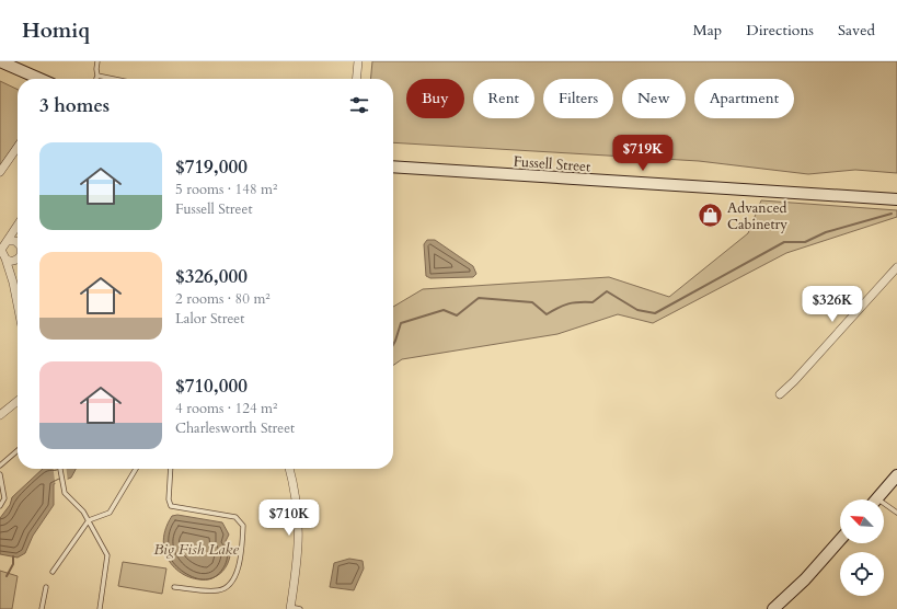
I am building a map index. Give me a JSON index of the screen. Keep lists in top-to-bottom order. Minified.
{"streets":{"street":["Fussell Street"]},"water":["Big Fish Lake"],"places":{"shop":["Advanced Cabinetry"]},"north":"top left","page":{"header":"Homiq","nav":["Map","Directions","Saved"],"chip":["Buy","Rent","Filters","New","Apartment"],"heading":"3 homes","list":[{"name":"$719,000","note":"5 rooms · 148 m² · Fussell Street"},{"name":"$326,000","note":"2 rooms · 80 m² · Lalor Street"},{"name":"$710,000","note":"4 rooms · 124 m² · Charlesworth Street"}],"price":["$719K","$326K","$710K"]}}
